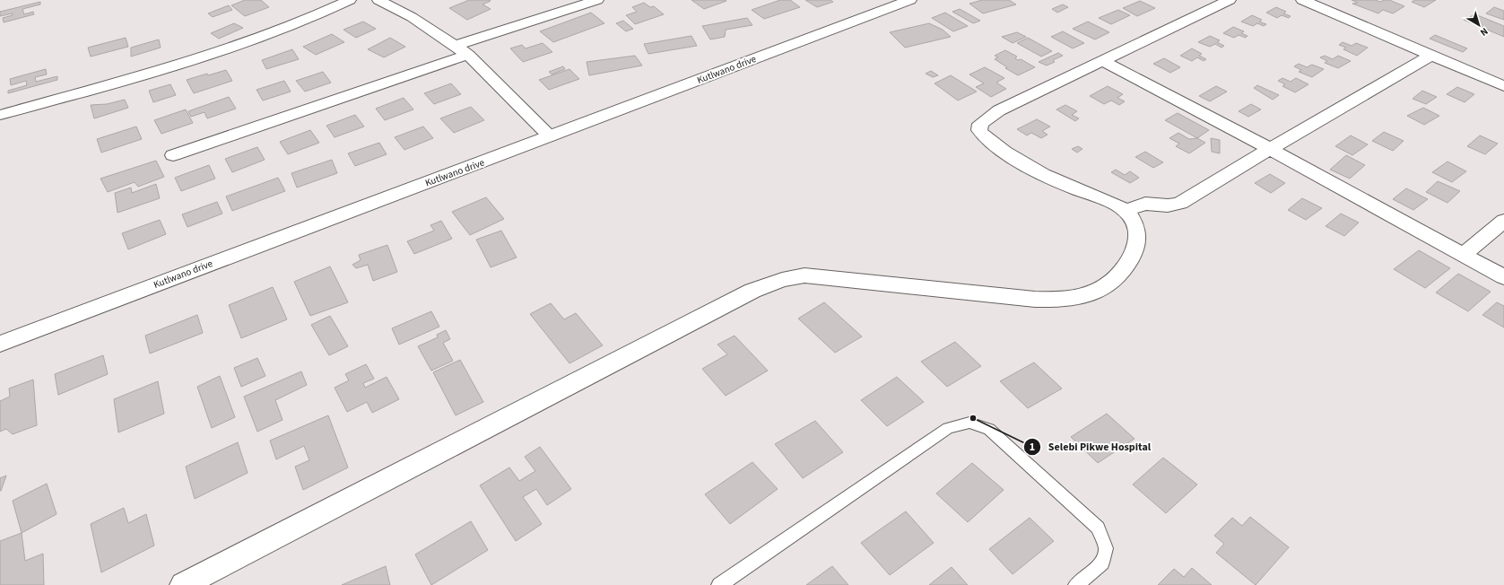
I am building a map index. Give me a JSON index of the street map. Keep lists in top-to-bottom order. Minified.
{"streets":{"street":["Kutlwano drive"]},"places":["Selebi Pikwe Hospital"],"north":"bottom right"}
